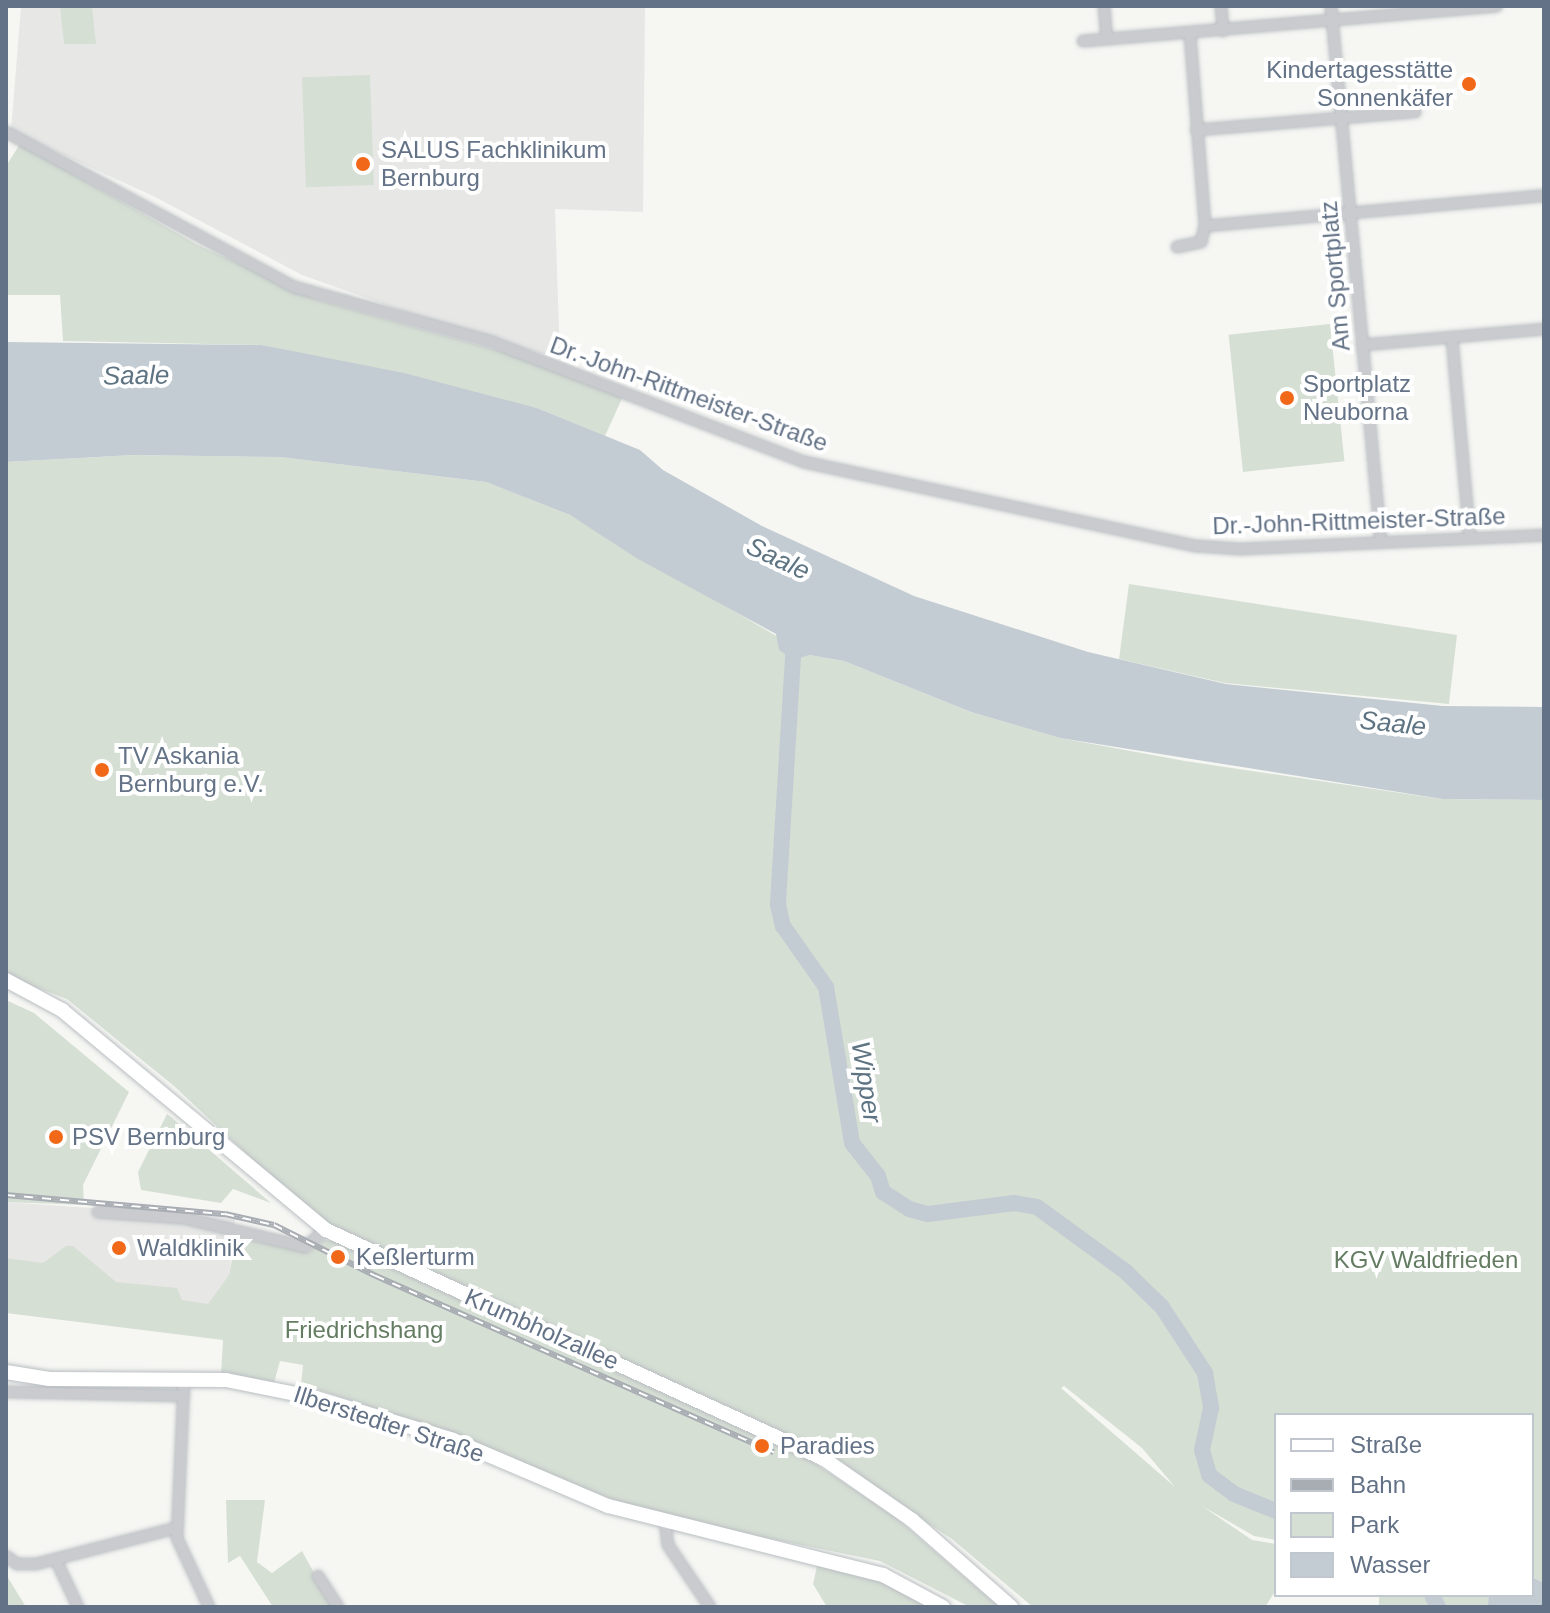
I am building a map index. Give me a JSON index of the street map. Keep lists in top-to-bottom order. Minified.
{"streets":{"street":["Am Sportplatz","Dr.-John-Rittmeister-Straße","Krumbholzallee","Ilberstedter Straße"]},"crossings":[["Am Sportplatz","Dr.-John-Rittmeister-Straße"]],"water":["Saale","Wipper"],"parks":["KGV Waldfrieden","Friedrichshang"],"places":["Kindertagesstätte Sonnenkäfer","SALUS Fachklinikum Bernburg","Sportplatz Neuborna","TV Askania Bernburg e.V.","PSV Bernburg","Waldklinik","Keßlerturm","Paradies"],"legend":["Straße","Bahn","Park","Wasser"]}
